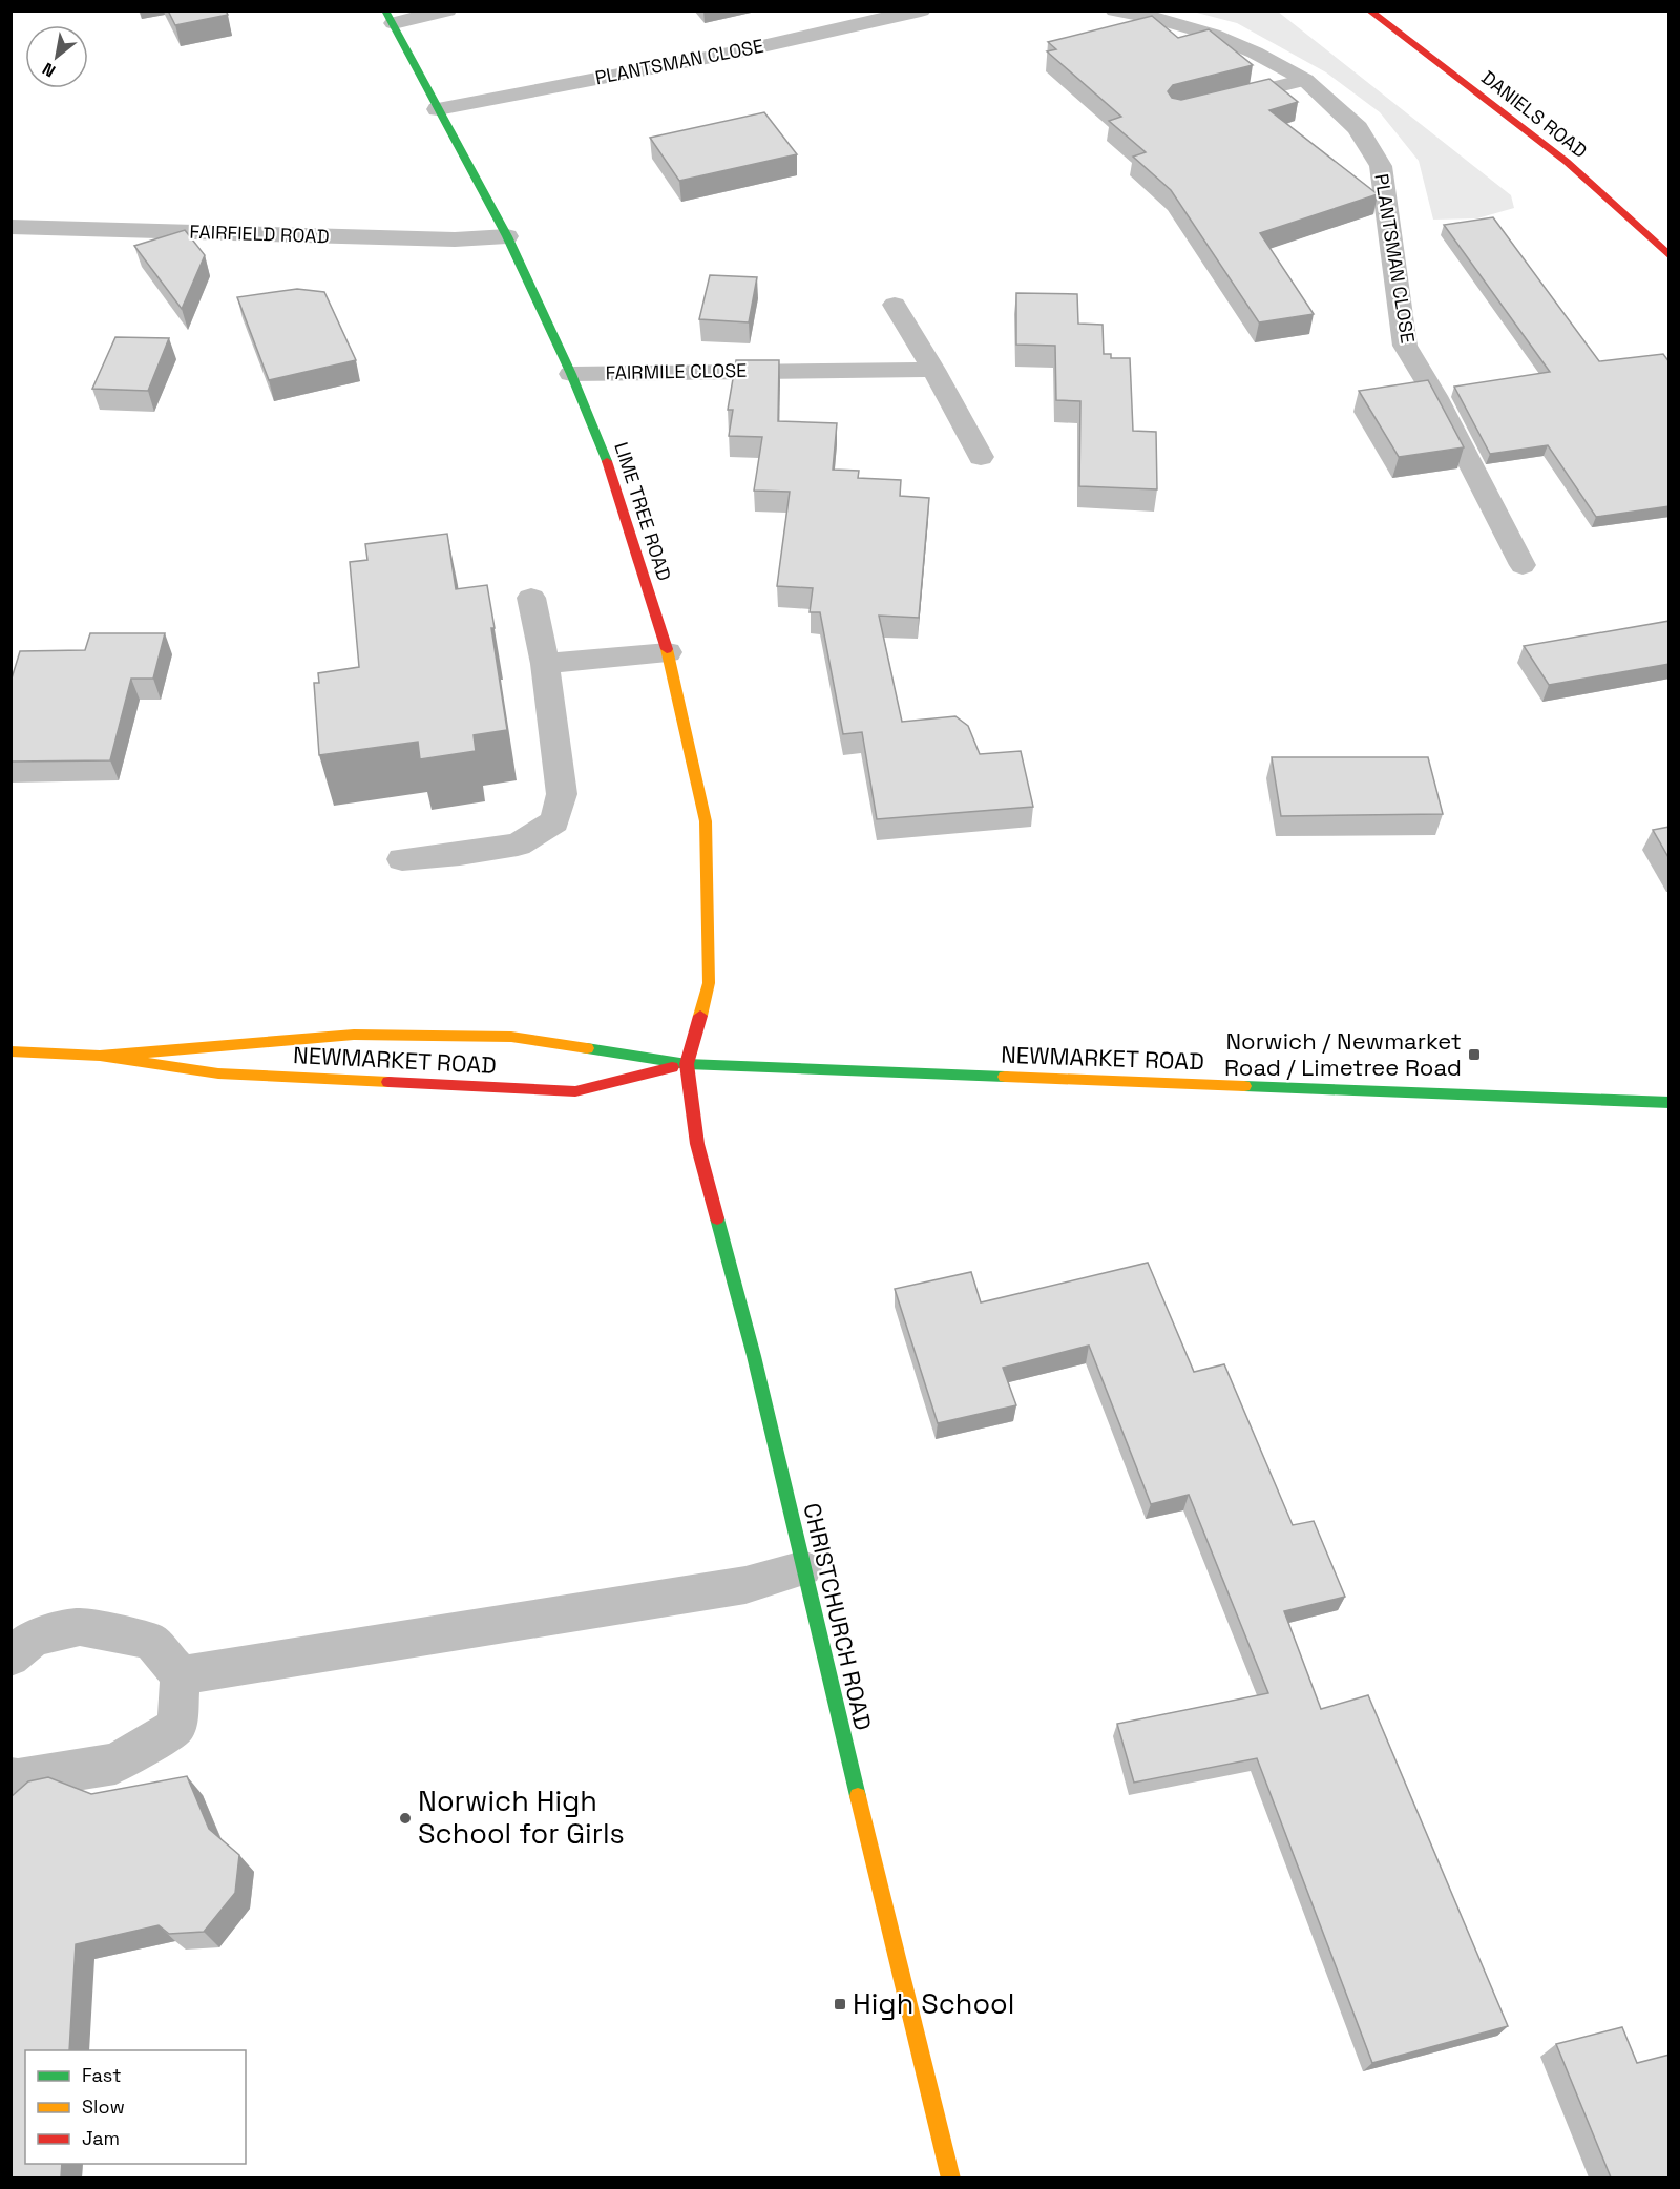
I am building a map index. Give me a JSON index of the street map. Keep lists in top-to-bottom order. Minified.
{"streets":{"main road":["DANIELS ROAD","LIME TREE ROAD","NEWMARKET ROAD","CHRISTCHURCH ROAD"],"street":["PLANTSMAN CLOSE","FAIRFIELD ROAD","FAIRMILE CLOSE"]},"crossings":[["PLANTSMAN CLOSE","LIME TREE ROAD"],["FAIRFIELD ROAD","LIME TREE ROAD"],["FAIRMILE CLOSE","LIME TREE ROAD"],["LIME TREE ROAD","NEWMARKET ROAD"],["LIME TREE ROAD","CHRISTCHURCH ROAD"],["NEWMARKET ROAD","CHRISTCHURCH ROAD"]],"places":{"transit":["Norwich / Newmarket Road / Limetree Road","High School"],"other":["Norwich High School for Girls"]},"legend":["Fast","Slow","Jam"],"north":"bottom left"}
